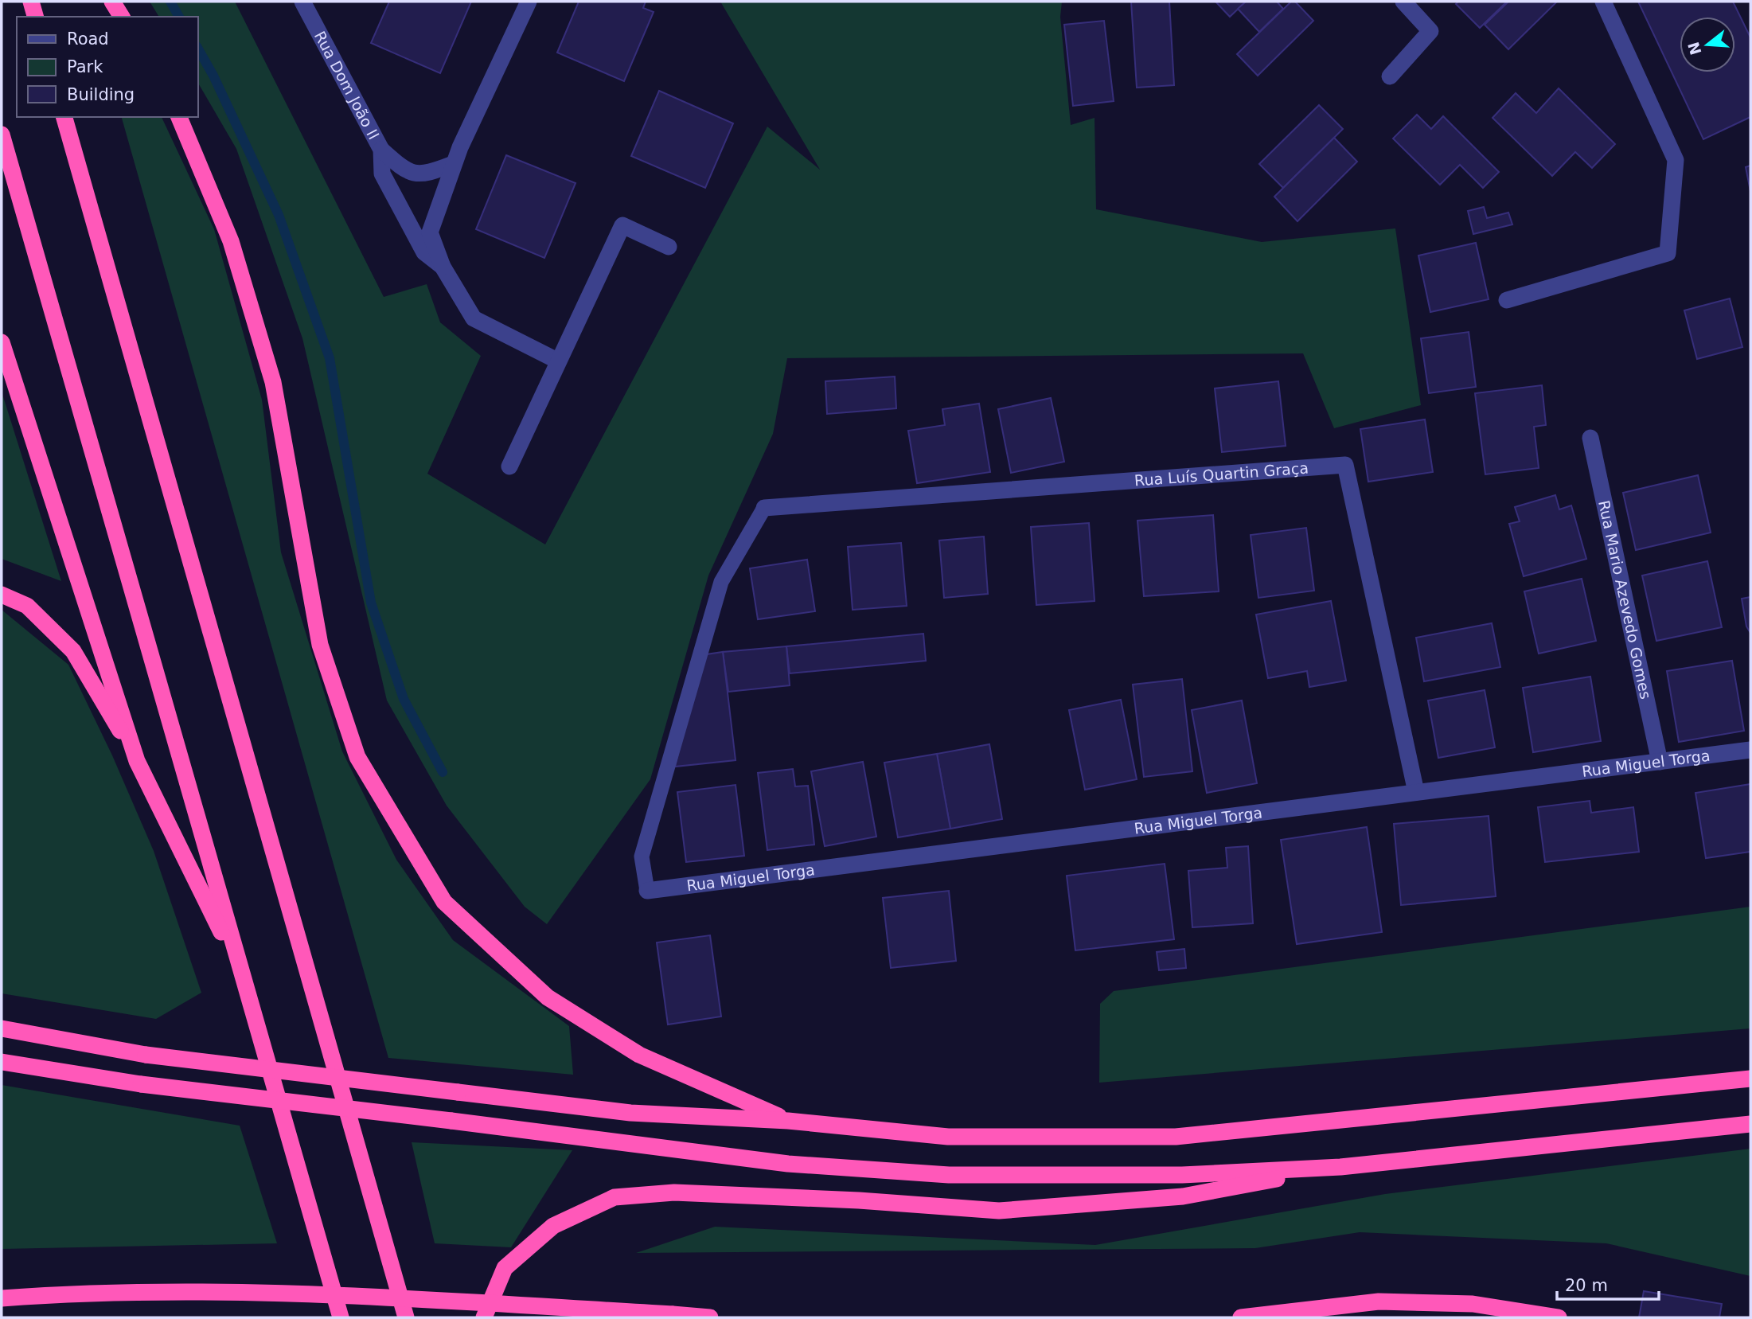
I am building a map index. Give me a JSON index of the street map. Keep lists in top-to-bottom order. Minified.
{"streets":{"street":["Rua Dom João II","Rua Luís Quartin Graça","Rua Mario Azevedo Gomes","Rua Miguel Torga"]},"crossings":[["Rua Luís Quartin Graça","Rua Miguel Torga"],["Rua Mario Azevedo Gomes","Rua Miguel Torga"]],"legend":["Road","Park","Building"],"scale_bar":"20 m","north":"left"}
